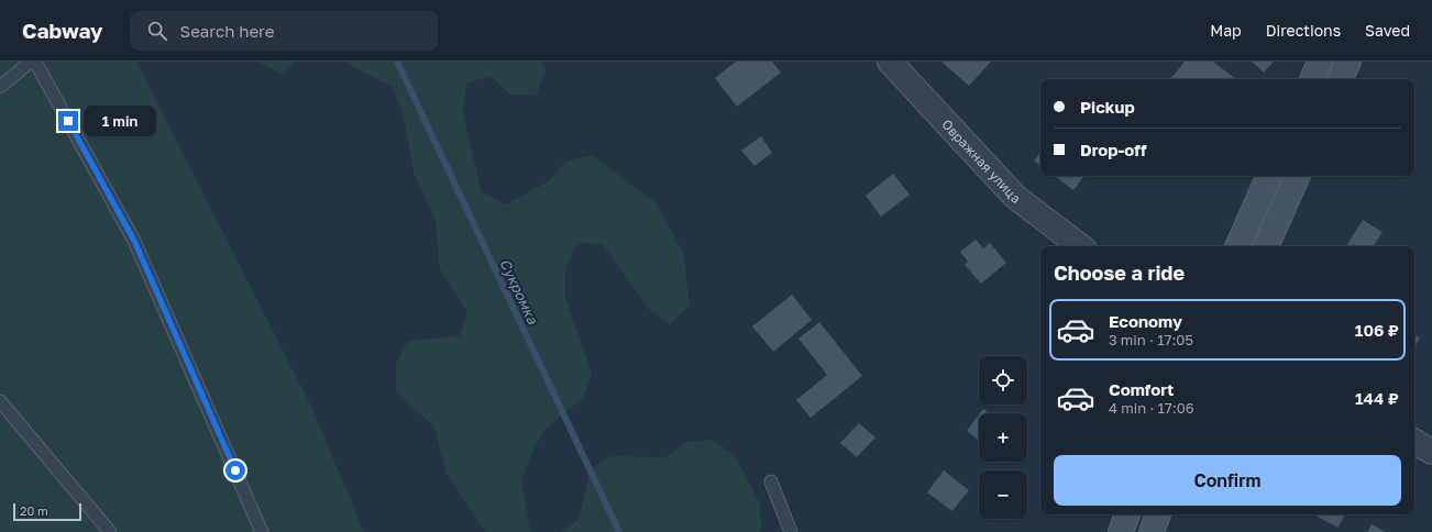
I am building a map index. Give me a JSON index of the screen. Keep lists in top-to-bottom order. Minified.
{"streets":{"street":["Овражная улица"]},"water":["Сукромка"],"scale_bar":"20 m","page":{"header":"Cabway","search":"Search here","nav":["Map","Directions","Saved"],"banner":["Pickup","Drop-off"],"bubble":"1 min","heading":"Choose a ride","list":[{"name":"Economy","note":"3 min · 17:05","value":"106 ₽"},{"name":"Comfort","note":"4 min · 17:06","value":"144 ₽"}],"map_buttons":["+","−"],"buttons":"Confirm","scale":"20 m"}}
